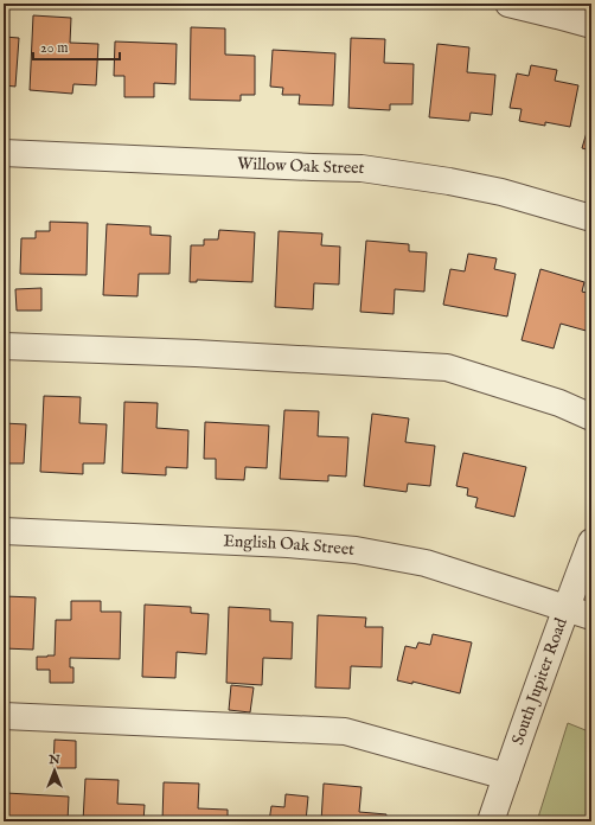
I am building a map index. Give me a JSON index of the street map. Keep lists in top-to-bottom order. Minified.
{"streets":{"street":["Willow Oak Street","English Oak Street","South Jupiter Road"]},"crossings":[["English Oak Street","South Jupiter Road"]],"scale_bar":"20 m","north":"top"}
